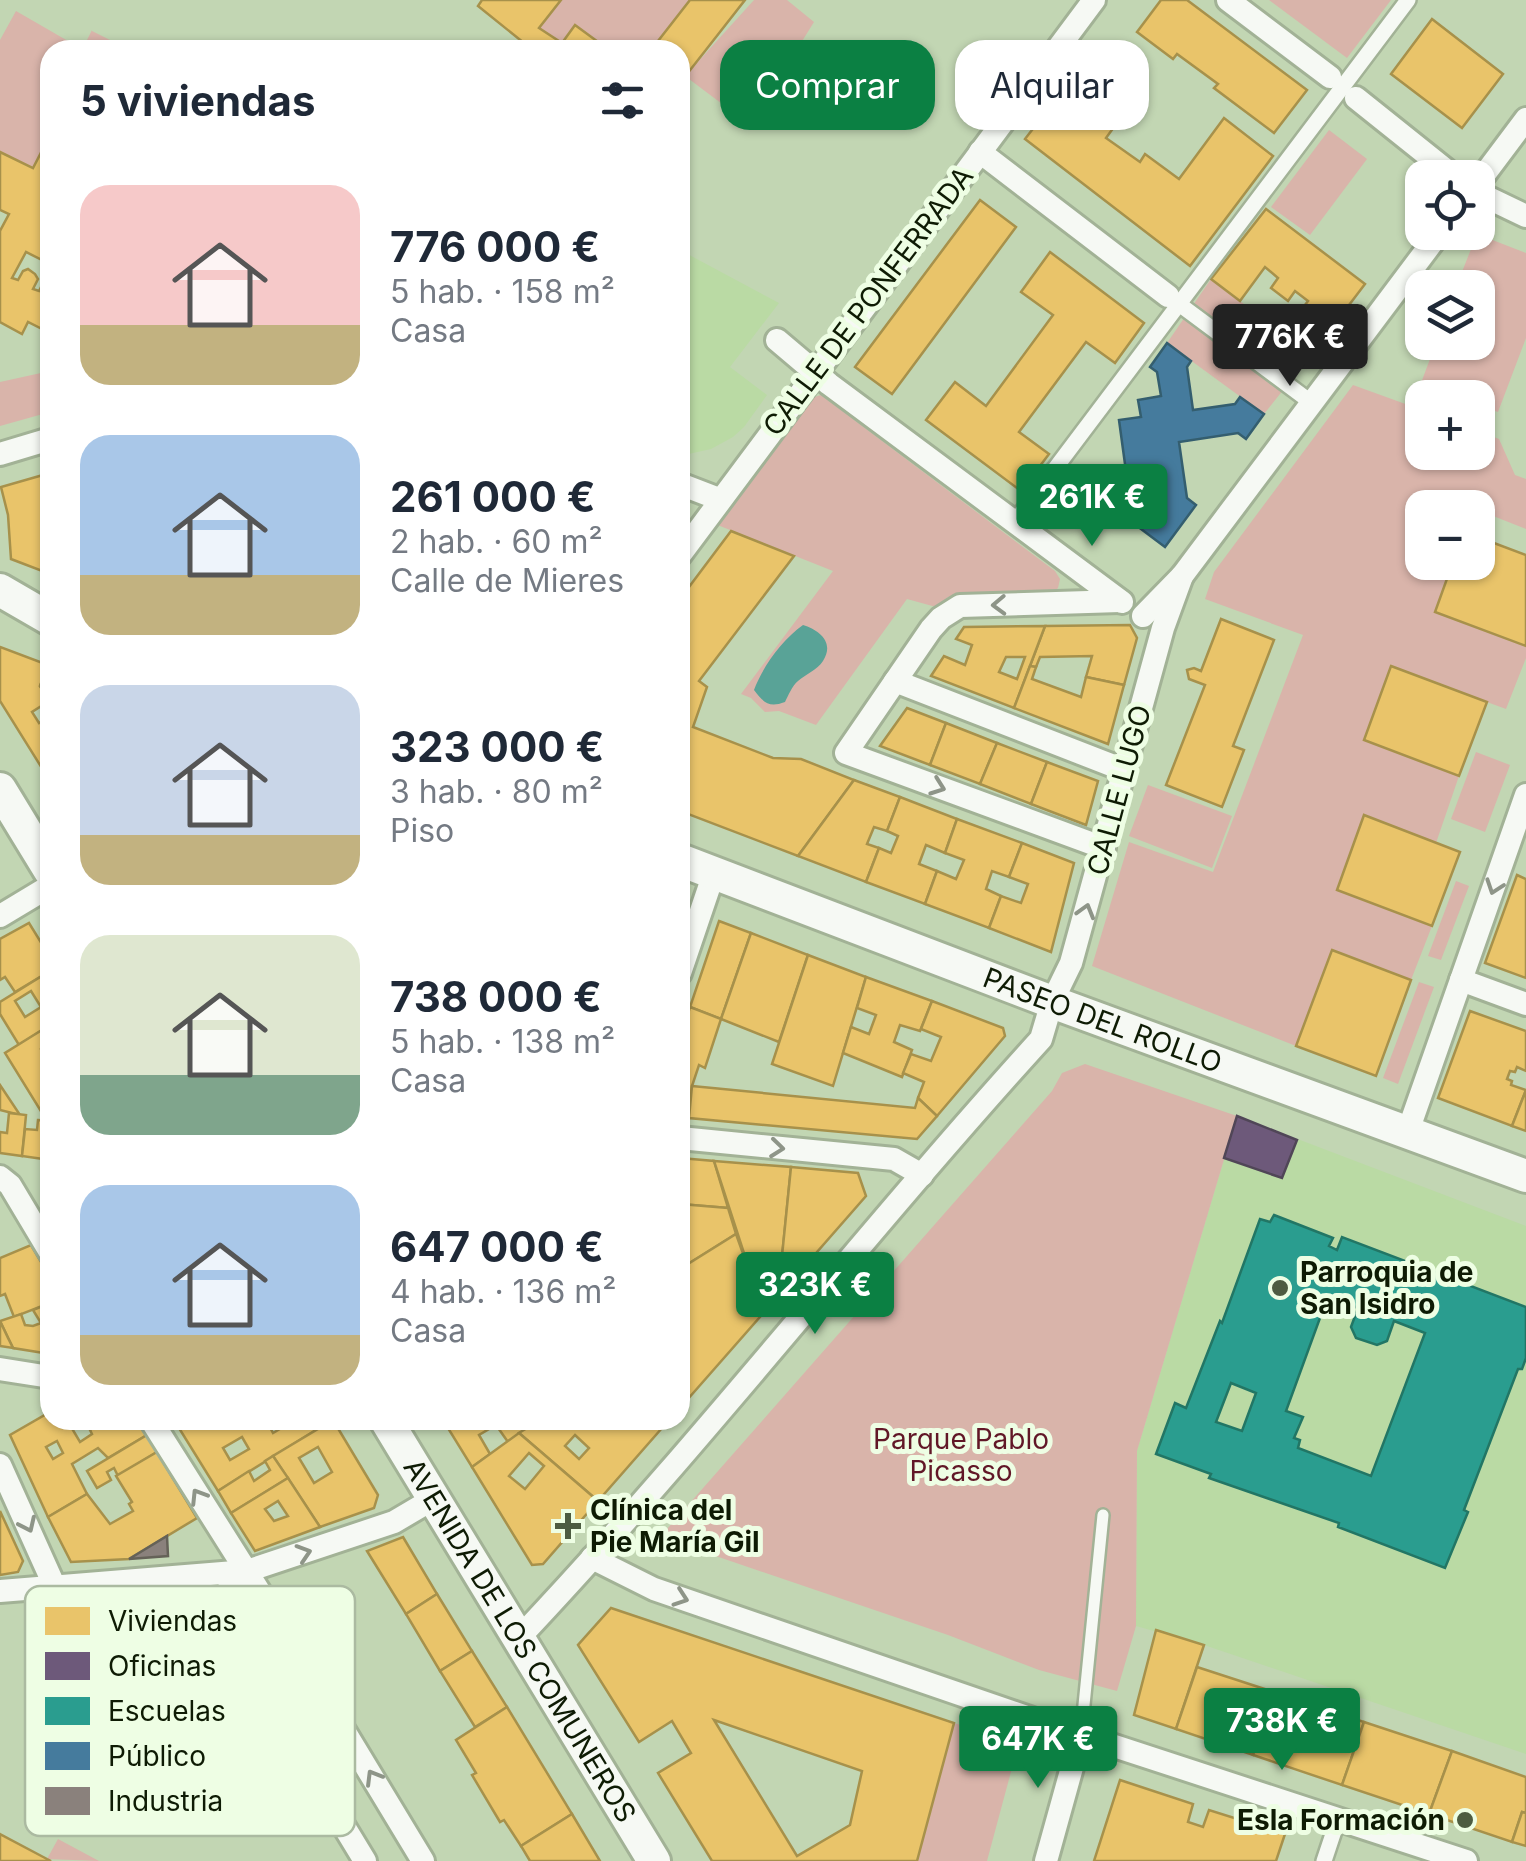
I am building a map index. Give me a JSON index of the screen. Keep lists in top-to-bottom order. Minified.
{"streets":{"main road":["PASEO DEL ROLLO","AVENIDA DE LOS COMUNEROS"],"street":["CALLE DE PONFERRADA","CALLE LUGO"]},"crossings":[["CALLE LUGO","PASEO DEL ROLLO"],["CALLE LUGO","AVENIDA DE LOS COMUNEROS"]],"parks":["Parque Pablo Picasso"],"places":{"other":["Parroquia de San Isidro","Esla Formación"],"health":["Clínica del Pie María Gil"]},"legend":["Viviendas","Oficinas","Escuelas","Público","Industria"],"page":{"chip":["Comprar","Alquilar"],"heading":"5 viviendas","map_buttons":["+","−"],"list":[{"name":"776 000 €","note":"5 hab. · 158 m² · Casa"},{"name":"261 000 €","note":"2 hab. · 60 m² · Calle de Mieres"},{"name":"323 000 €","note":"3 hab. · 80 m² · Piso"},{"name":"738 000 €","note":"5 hab. · 138 m² · Casa"},{"name":"647 000 €","note":"4 hab. · 136 m² · Casa"}],"price":["776K €","261K €","323K €","738K €","647K €"]}}
